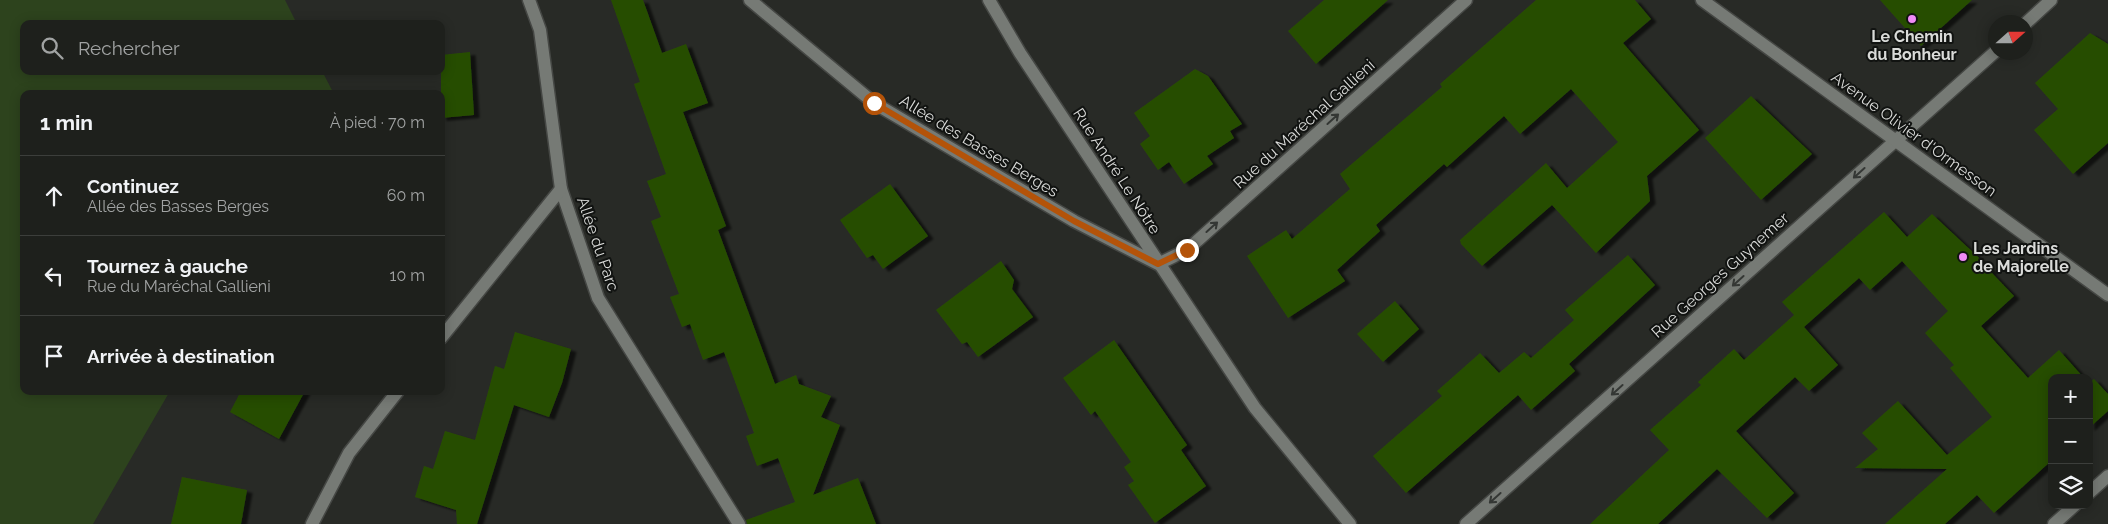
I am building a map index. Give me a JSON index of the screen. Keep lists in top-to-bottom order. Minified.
{"streets":{"street":["Rue du Maréchal Gallieni","Avenue Olivier d'Ormesson","Allée des Basses Berges","Rue André Le Nôtre","Allée du Parc","Rue Georges Guynemer"]},"crossings":[["Rue du Maréchal Gallieni","Allée des Basses Berges"],["Rue du Maréchal Gallieni","Rue André Le Nôtre"],["Avenue Olivier d'Ormesson","Rue Georges Guynemer"],["Allée des Basses Berges","Rue André Le Nôtre"]],"one_way":["Rue du Maréchal Gallieni","Rue Georges Guynemer"],"places":["Le Chemin du Bonheur","Les Jardins de Majorelle"],"north":"right","page":{"search":"Rechercher","heading":["1 min","À pied · 70 m"],"list":[["Continuez","Allée des Basses Berges","60 m"],["Tournez à gauche","Rue du Maréchal Gallieni","10 m"],"Arrivée à destination"],"map_buttons":["+","−"]}}
